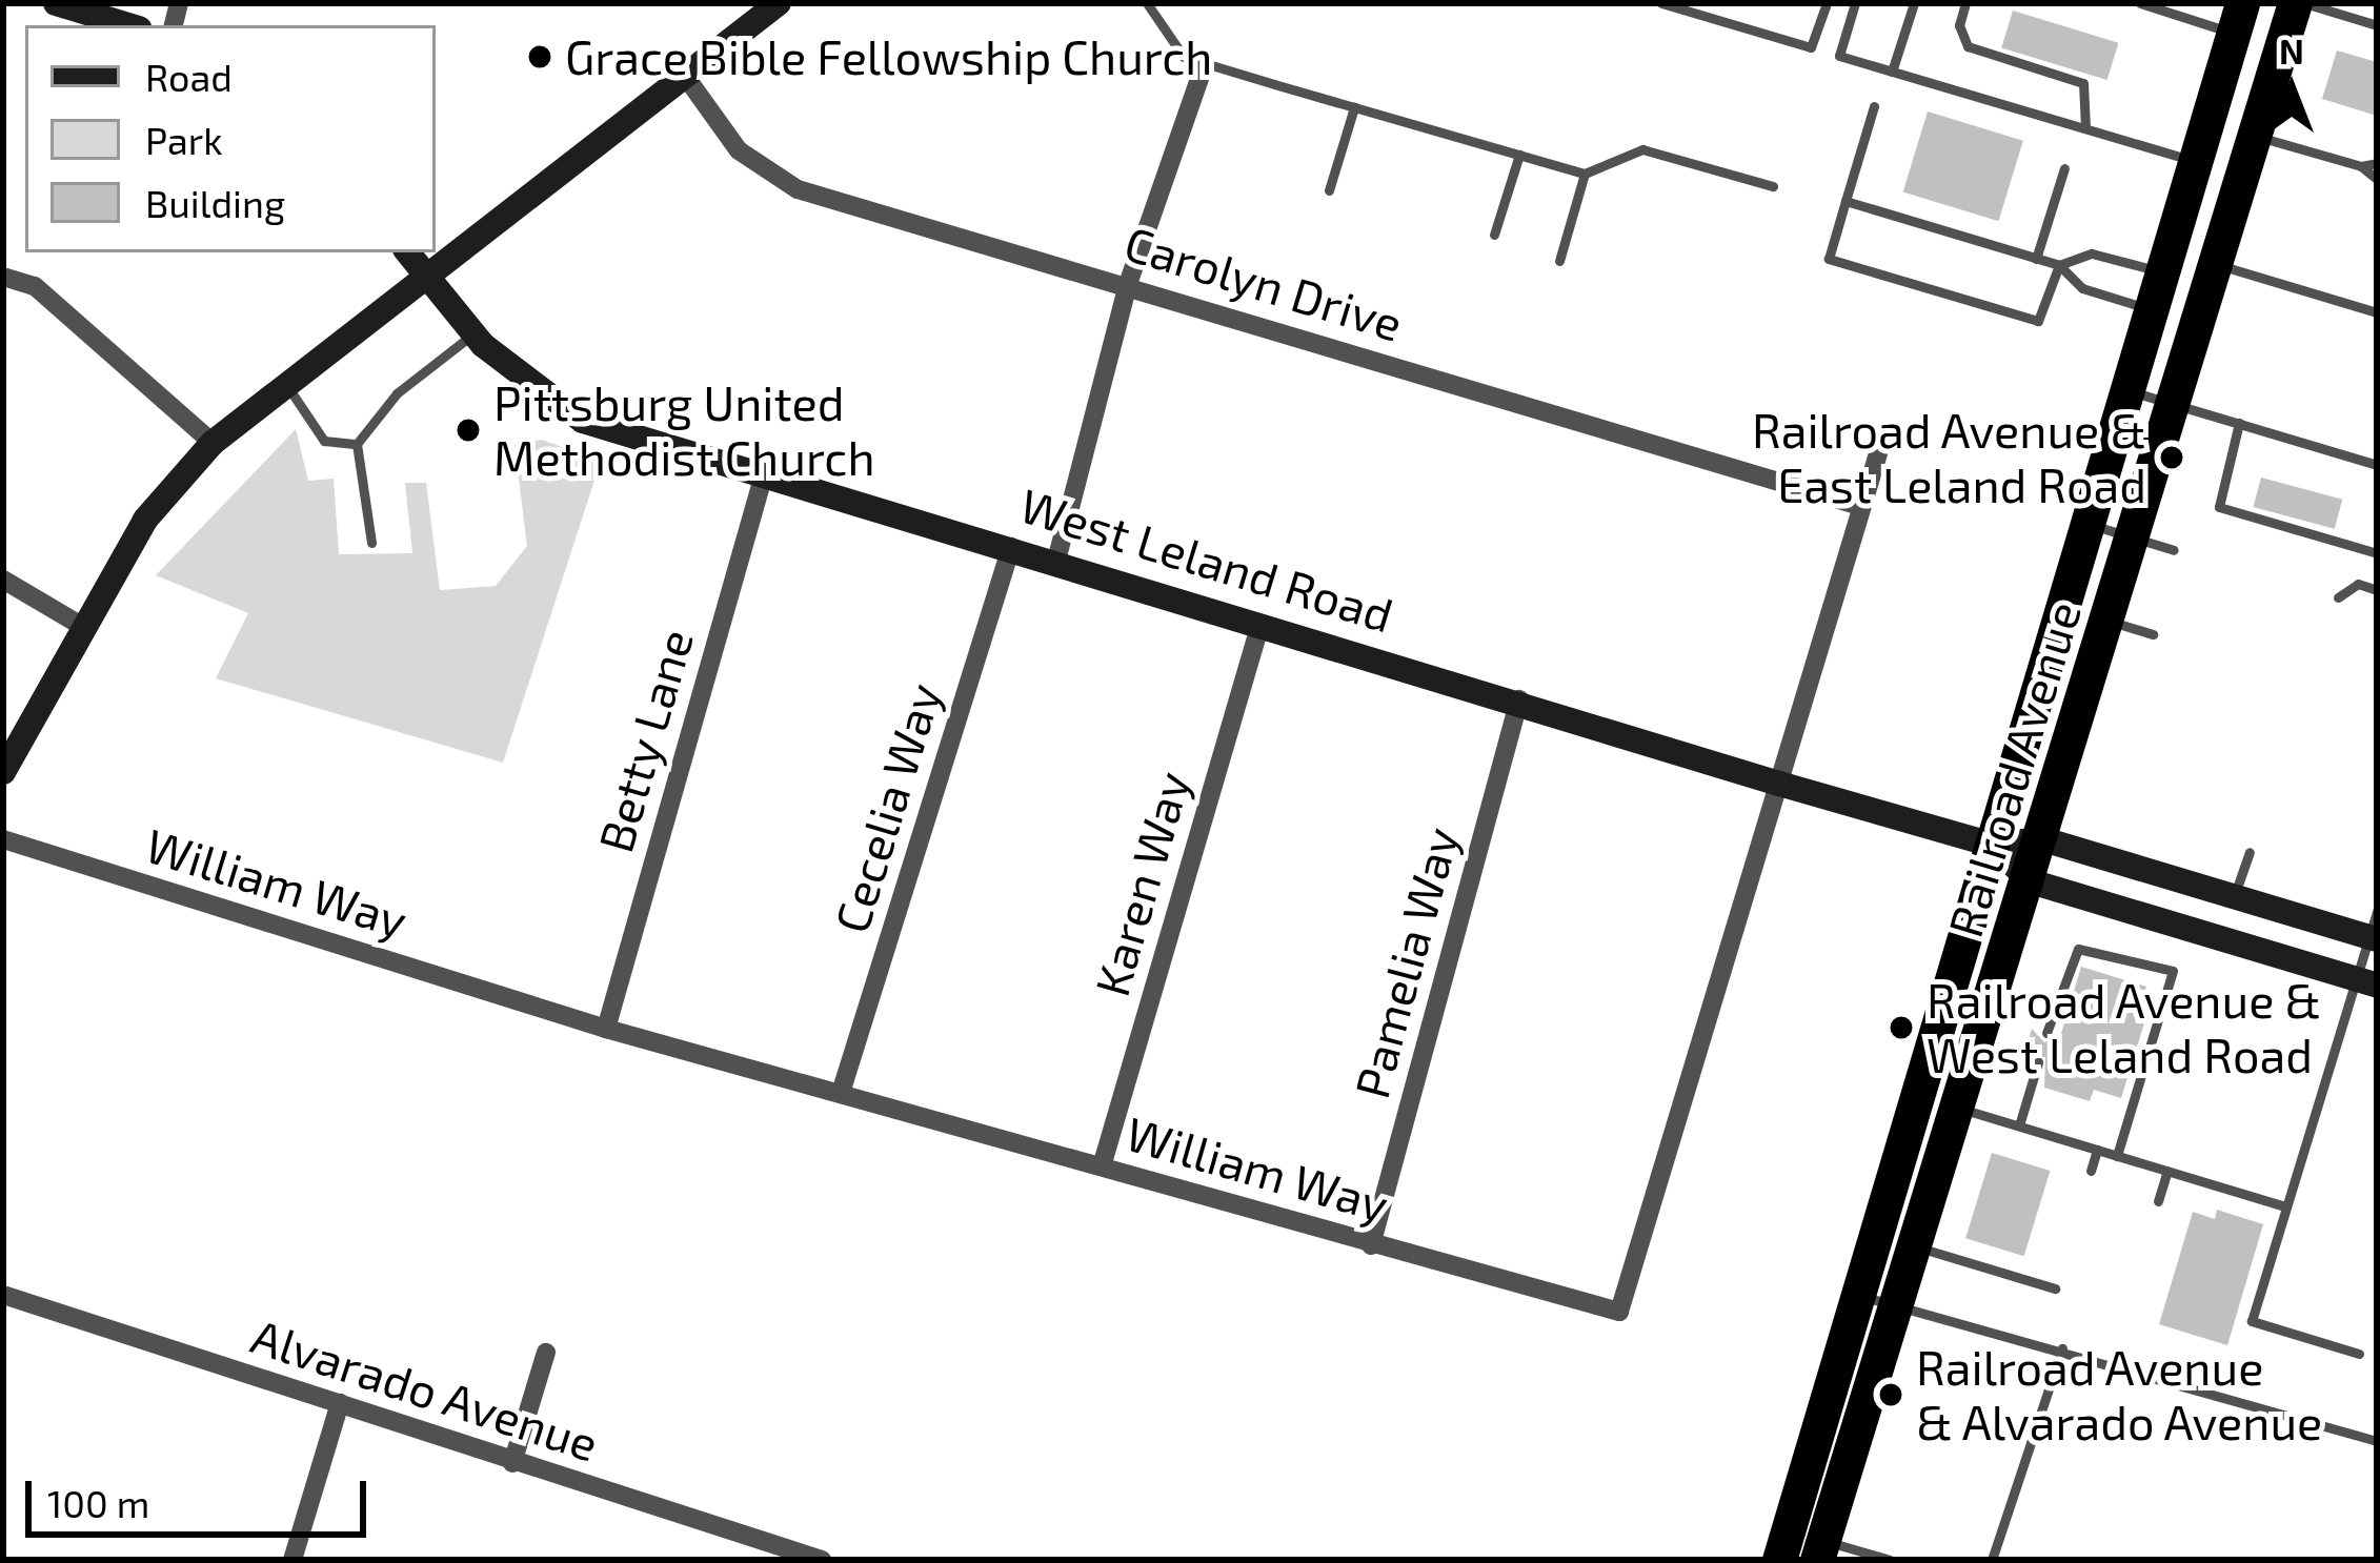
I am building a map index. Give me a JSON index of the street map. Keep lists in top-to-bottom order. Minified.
{"streets":{"highway":["Railroad Avenue"],"main road":["West Leland Road"],"street":["Carolyn Drive","Betty Lane","Cecelia Way","William Way","Karen Way","Pamelia Way","Alvarado Avenue"]},"crossings":[["Carolyn Drive","William Way"],["West Leland Road","Betty Lane"],["West Leland Road","Railroad Avenue"],["West Leland Road","Cecelia Way"],["West Leland Road","William Way"],["West Leland Road","Karen Way"],["West Leland Road","Pamelia Way"],["Betty Lane","William Way"],["Cecelia Way","William Way"],["William Way","Karen Way"],["William Way","Pamelia Way"]],"places":["Grace Bible Fellowship Church","Pittsburg United Methodist Church","Railroad Avenue & East Leland Road","Railroad Avenue & West Leland Road","Railroad Avenue & Alvarado Avenue"],"legend":["Road","Park","Building"],"scale_bar":"100 m","north":"top"}
